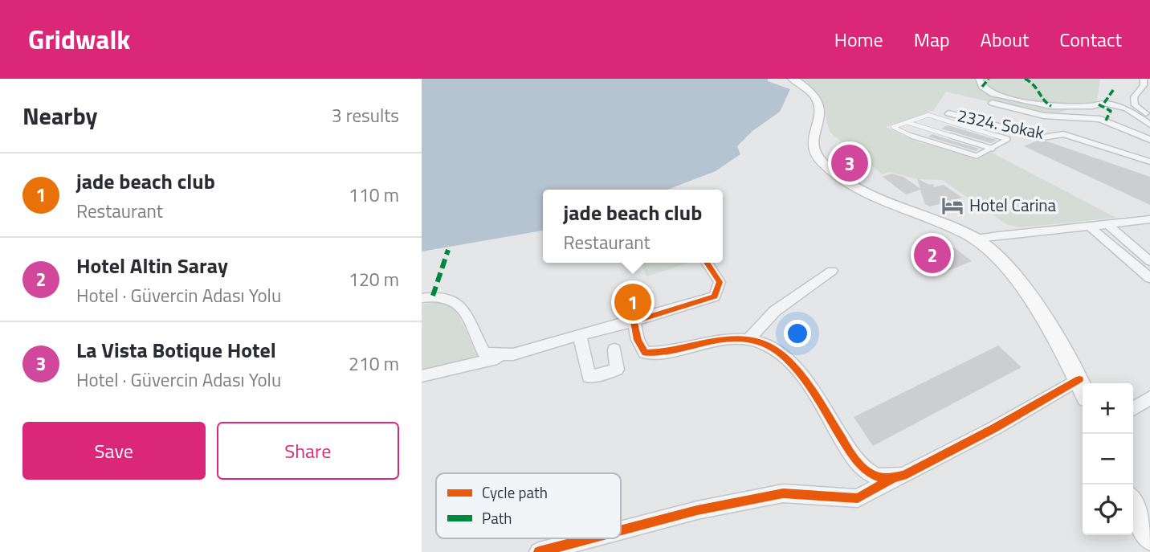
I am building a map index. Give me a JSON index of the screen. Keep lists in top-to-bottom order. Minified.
{"streets":{"street":["2324. Sokak"]},"places":{"hotel":["Hotel Carina"]},"legend":["Cycle path","Path"],"page":{"header":"Gridwalk","nav":["Home","Map","About","Contact"],"heading":["Nearby","3 results"],"pins":["3","2","1"],"list":[{"mark":"1","name":"jade beach club","note":"Restaurant","value":"110 m"},{"mark":"2","name":"Hotel Altin Saray","note":"Hotel · Güvercin Adası Yolu","value":"120 m"},{"mark":"3","name":"La Vista Botique Hotel","note":"Hotel · Güvercin Adası Yolu","value":"210 m"}],"popup":["jade beach club","Restaurant"],"map_buttons":["+","−"],"buttons":["Save","Share"]}}
